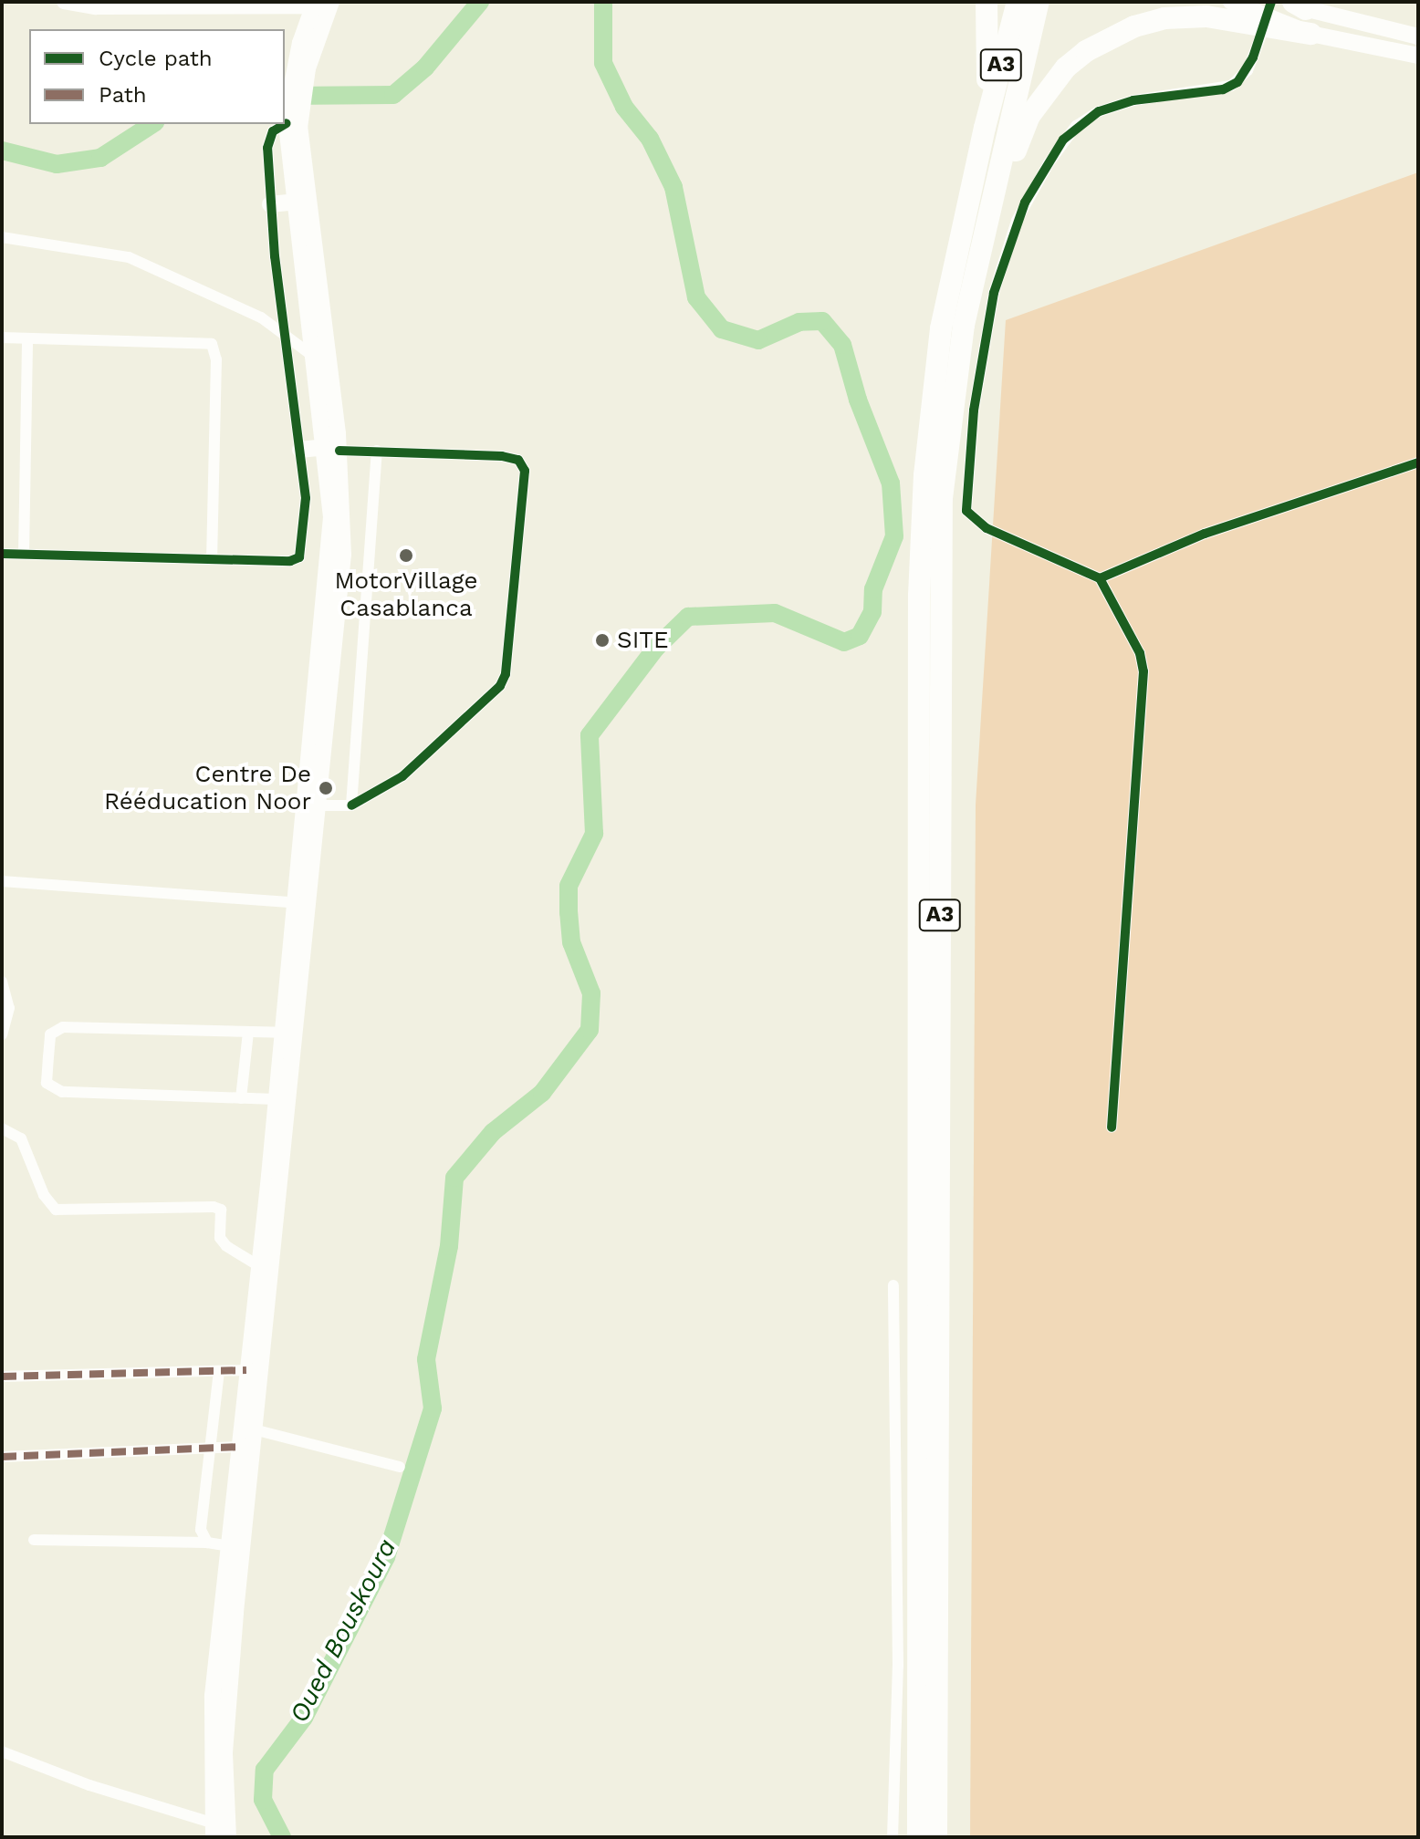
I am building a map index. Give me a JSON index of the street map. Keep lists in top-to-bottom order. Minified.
{"streets":{"highway":["A3"]},"water":["Oued Bouskoura"],"places":["MotorVillage Casablanca","SITE","Centre De Rééducation Noor"],"legend":["Cycle path","Path"]}
